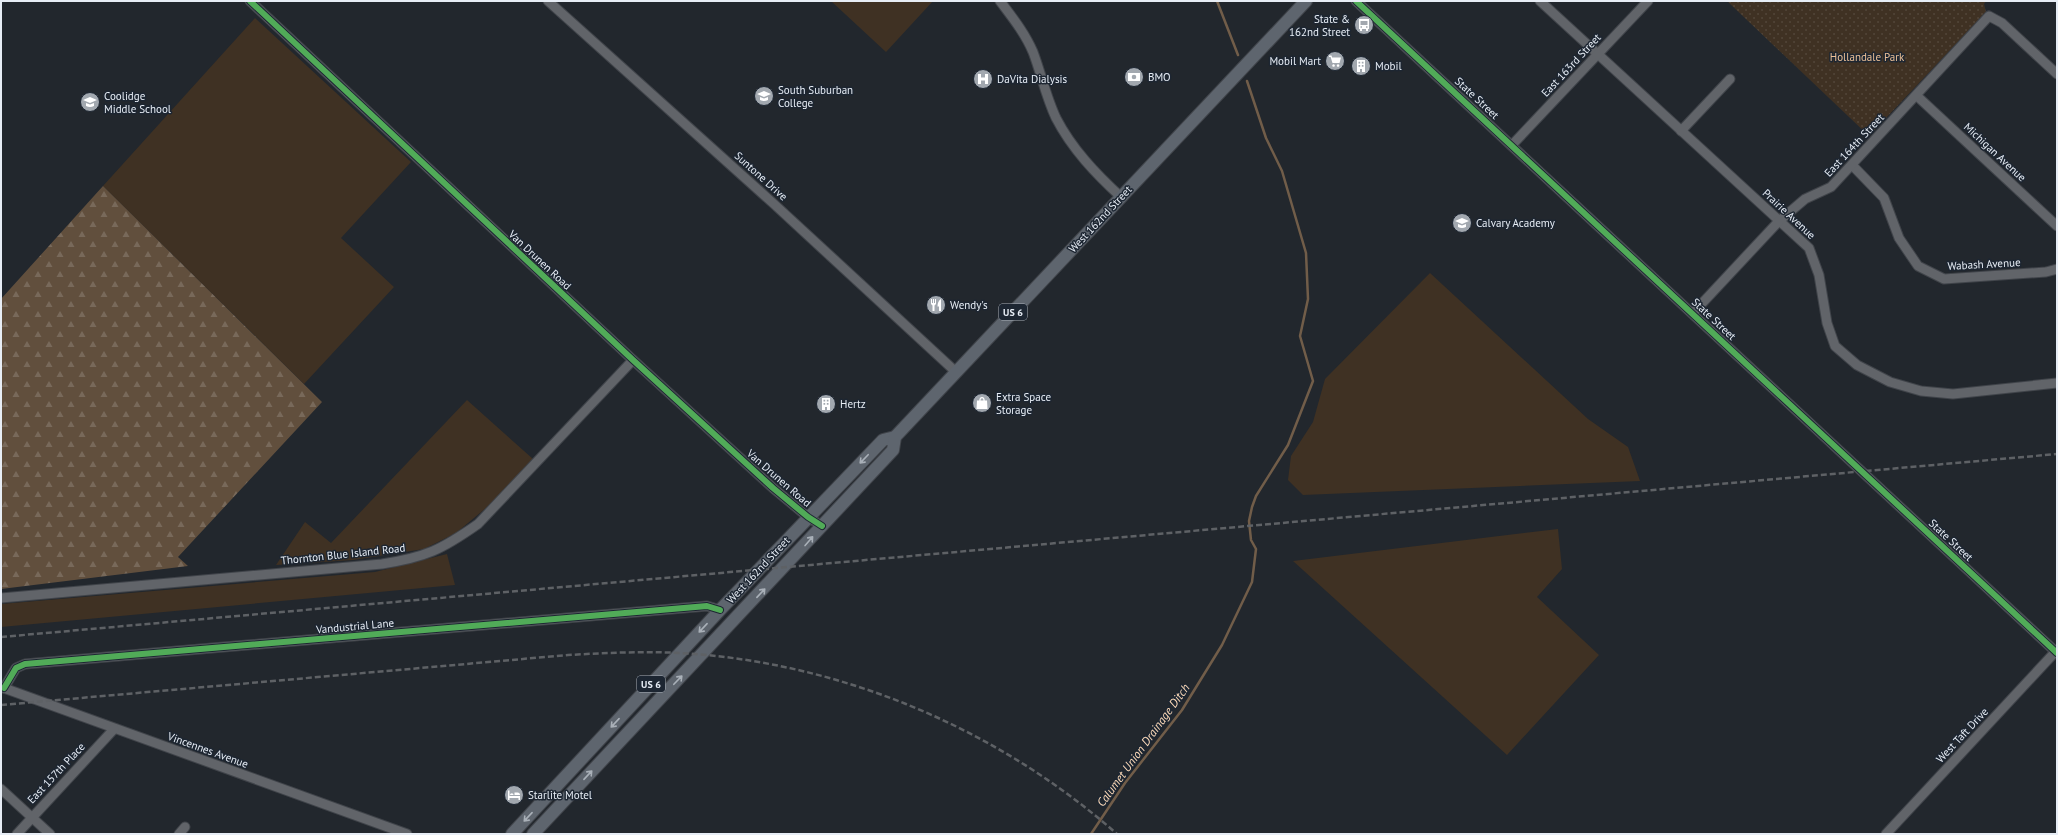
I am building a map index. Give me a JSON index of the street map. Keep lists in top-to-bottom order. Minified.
{"streets":{"main road":["West 162nd Street","US 6"],"street":["East 163rd Street","State Street","East 164th Street","Michigan Avenue","Suntone Drive","Prairie Avenue","Van Drunen Road","Wabash Avenue","Thornton Blue Island Road","Vandustrial Lane","West Taft Drive","Vincennes Avenue","East 157th Place"]},"crossings":[["East 163rd Street","State Street"],["East 163rd Street","Prairie Avenue"],["State Street","East 164th Street"],["State Street","West Taft Drive"],["East 164th Street","Michigan Avenue"],["East 164th Street","Prairie Avenue"],["East 164th Street","Wabash Avenue"],["Suntone Drive","West 162nd Street"],["West 162nd Street","Van Drunen Road"],["West 162nd Street","Vandustrial Lane"],["Van Drunen Road","Thornton Blue Island Road"],["Vandustrial Lane","Vincennes Avenue"],["Vincennes Avenue","East 157th Place"]],"water":["Calumet Union Drainage Ditch"],"parks":["Hollandale Park"],"places":{"bus stop":["State & 162nd Street"],"supermarket":["Mobil Mart"],"building":["Mobil","Hertz"],"bank":["BMO"],"hospital":["DaVita Dialysis"],"school or university":["South Suburban College","Coolidge Middle School","Calvary Academy"],"restaurant":["Wendy's"],"shop":["Extra Space Storage"],"hotel":["Starlite Motel"]}}
